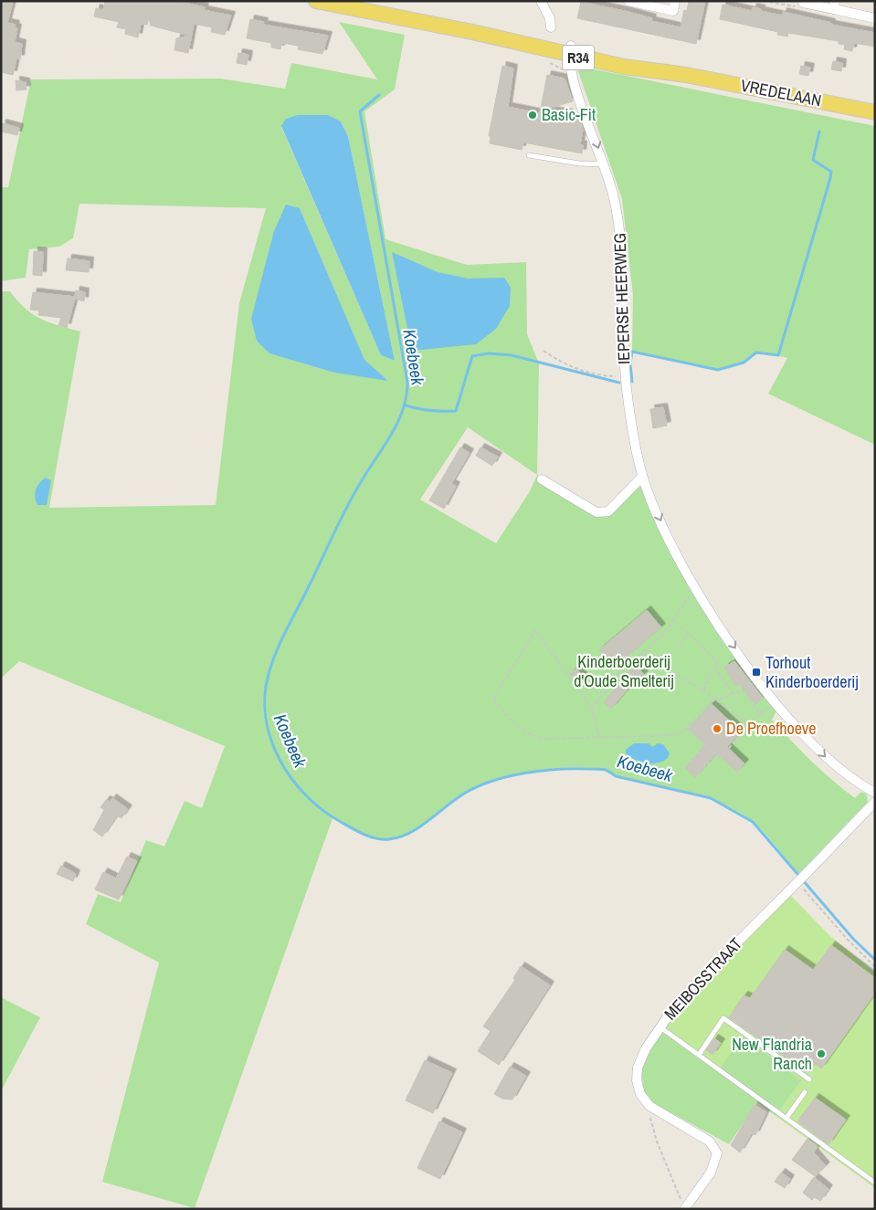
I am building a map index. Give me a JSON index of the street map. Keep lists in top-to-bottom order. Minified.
{"streets":{"main road":["R34","VREDELAAN"],"street":["IEPERSE HEERWEG","MEIBOSSTRAAT"]},"crossings":[["VREDELAAN","IEPERSE HEERWEG"]],"one_way":["IEPERSE HEERWEG"],"water":["Koebeek"],"parks":["Kinderboerderij d'Oude Smelterij"],"places":{"other":["Basic-Fit","De Proefhoeve","New Flandria Ranch"],"transit":["Torhout Kinderboerderij"]}}
